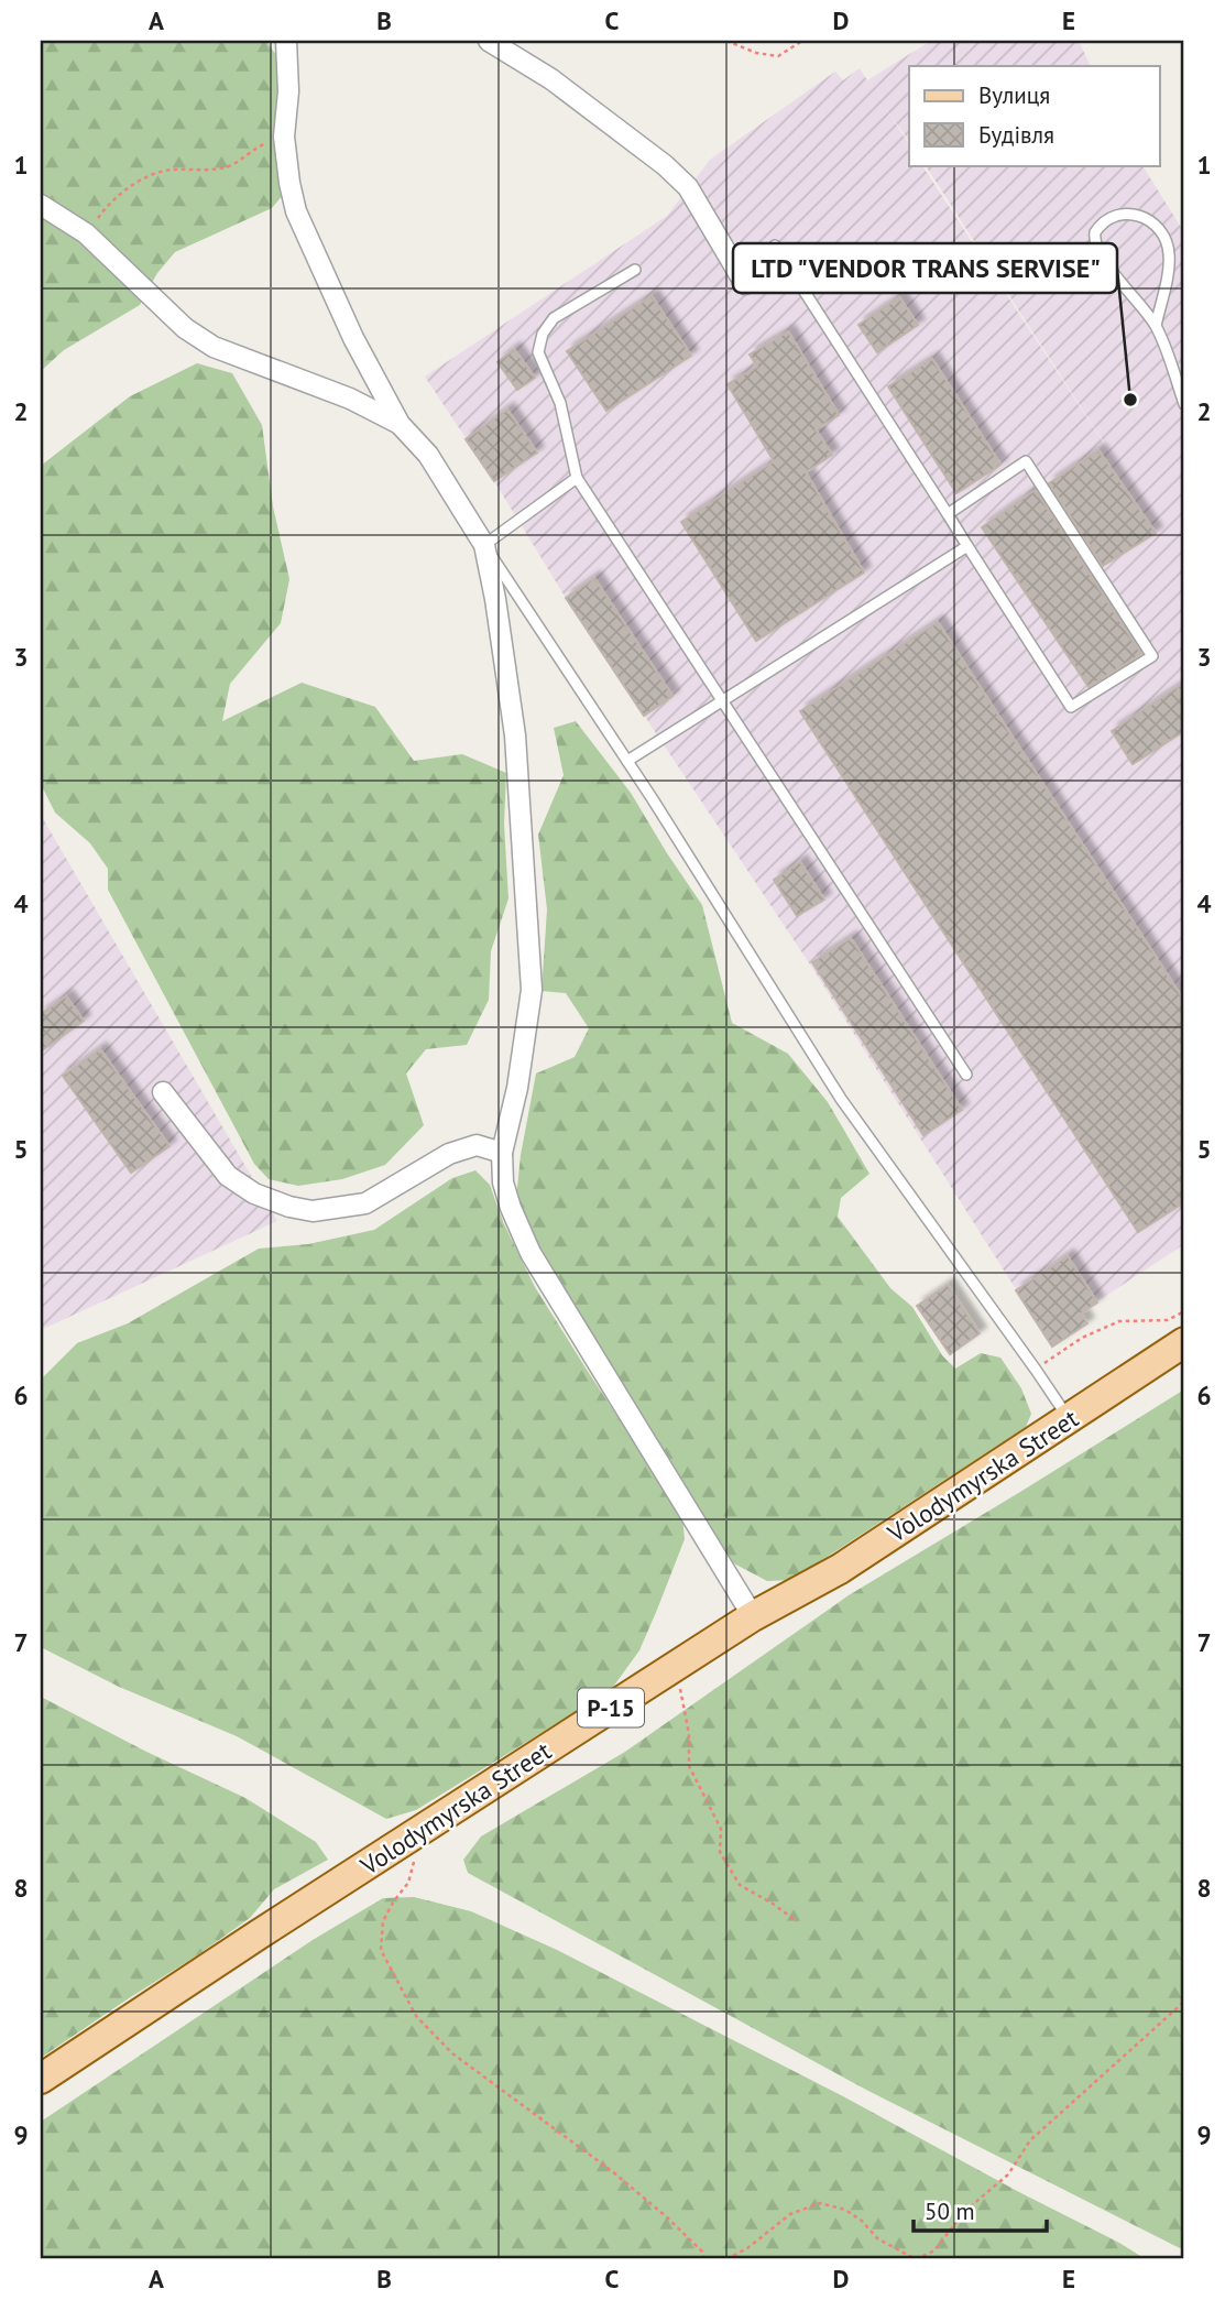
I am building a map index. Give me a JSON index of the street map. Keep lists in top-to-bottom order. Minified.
{"streets":{"main road":["Volodymyrska Street","Р-15"]},"places":["LTD \"VENDOR TRANS SERVISE\""],"legend":["Вулиця","Будівля"],"scale_bar":"50 m","grid":{"columns":["A","B","C","D","E"],"rows":["1","2","3","4","5","6","7","8","9"]}}
